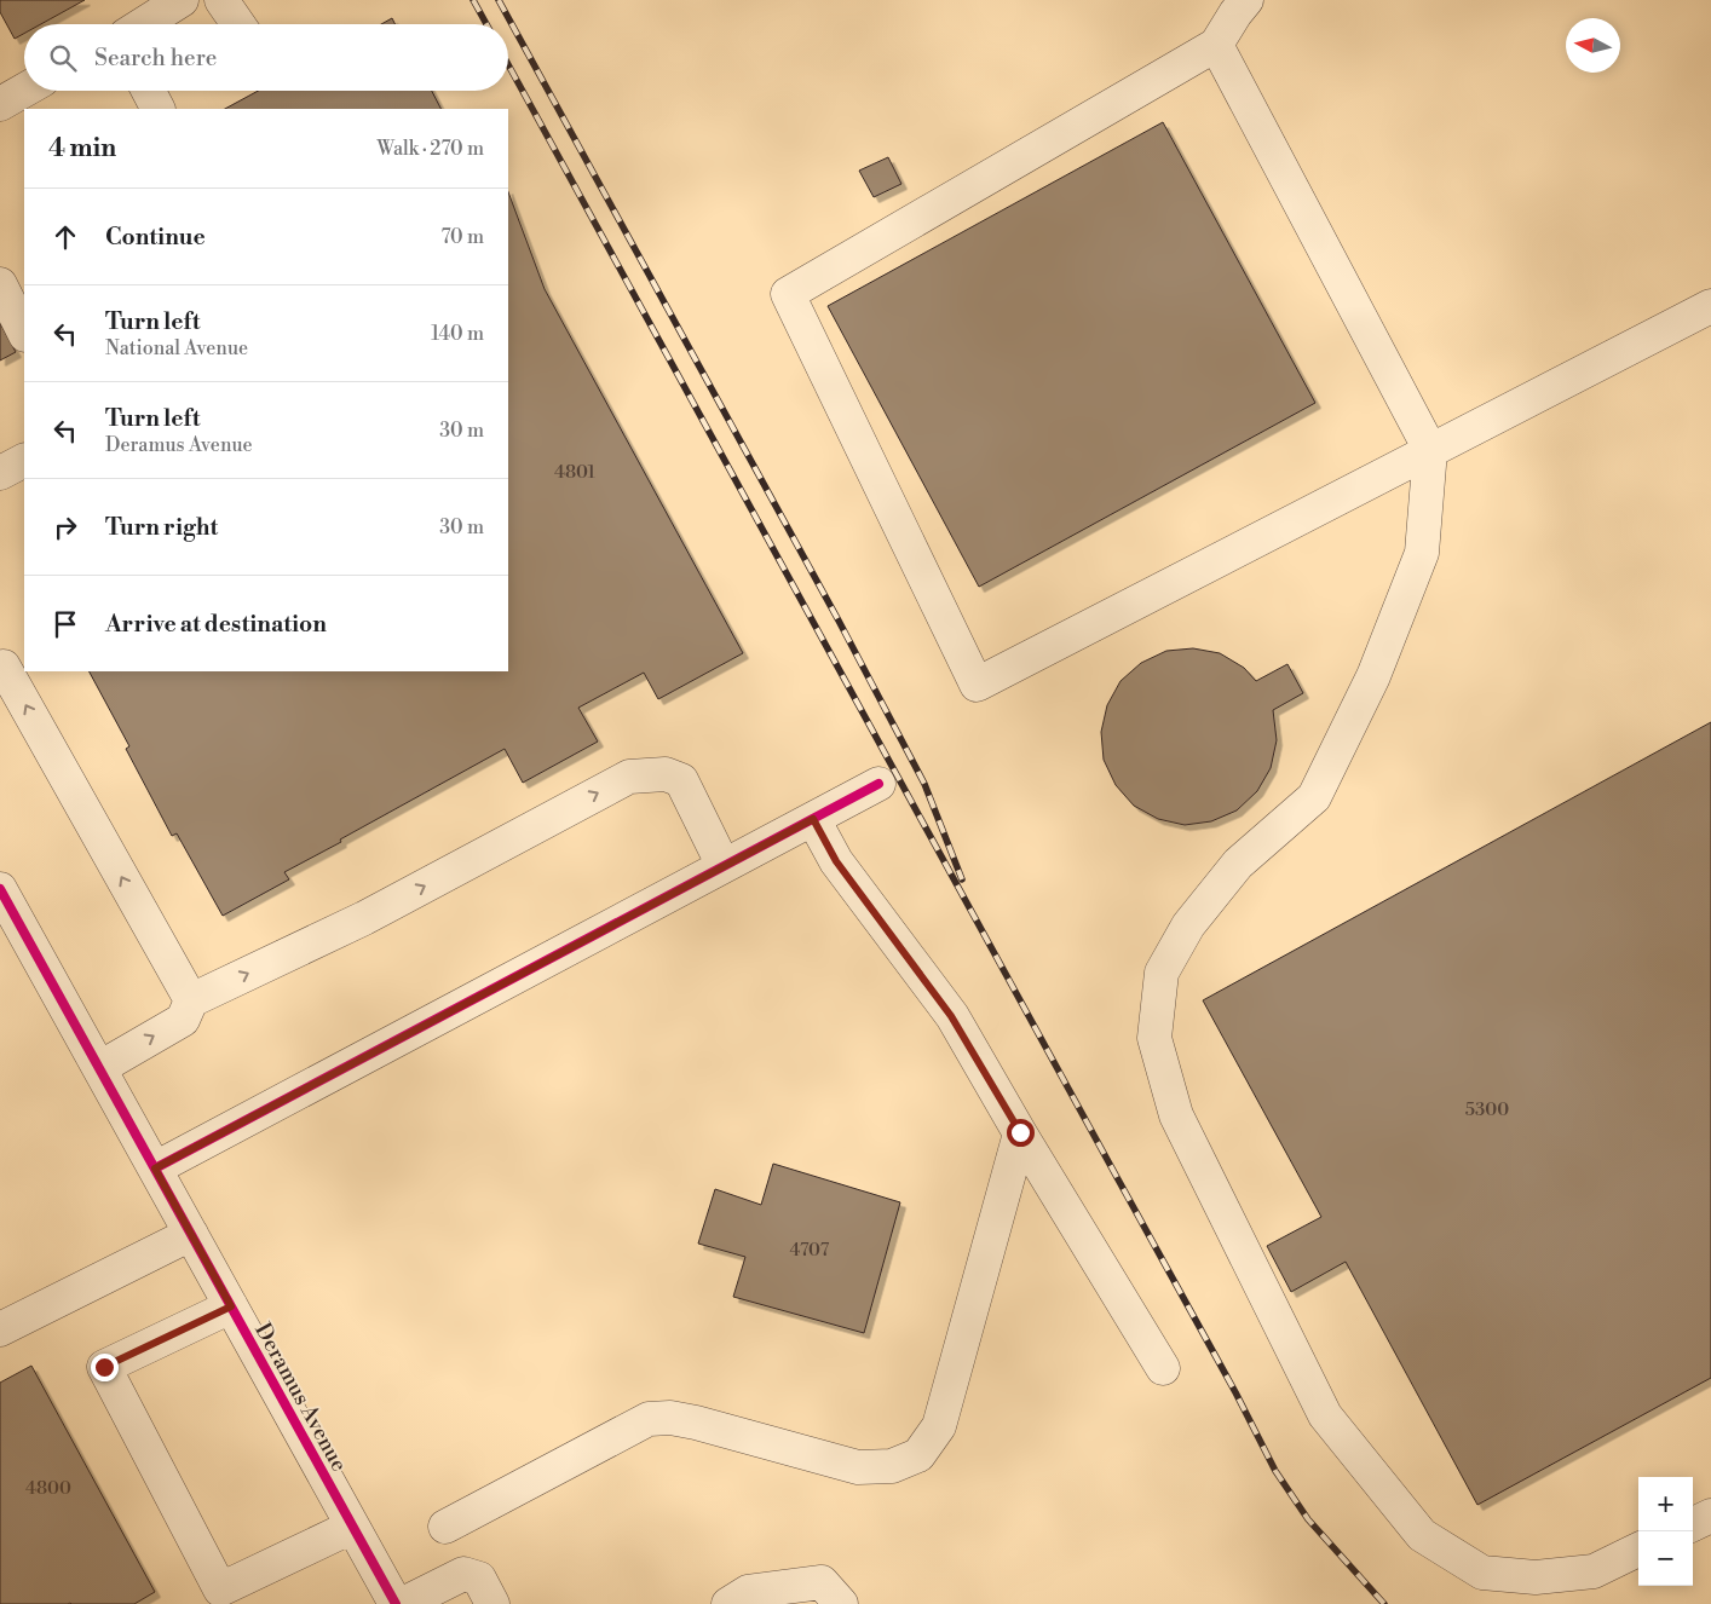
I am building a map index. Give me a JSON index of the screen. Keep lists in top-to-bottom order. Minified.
{"streets":{"street":["Deramus Avenue"]},"house_numbers":["4801","5300","4707","4800"],"north":"left","page":{"search":"Search here","heading":["4 min","Walk · 270 m"],"list":[["Continue","70 m"],["Turn left","National Avenue","140 m"],["Turn left","Deramus Avenue","30 m"],["Turn right","30 m"],"Arrive at destination"],"map_buttons":["+","−"]}}
